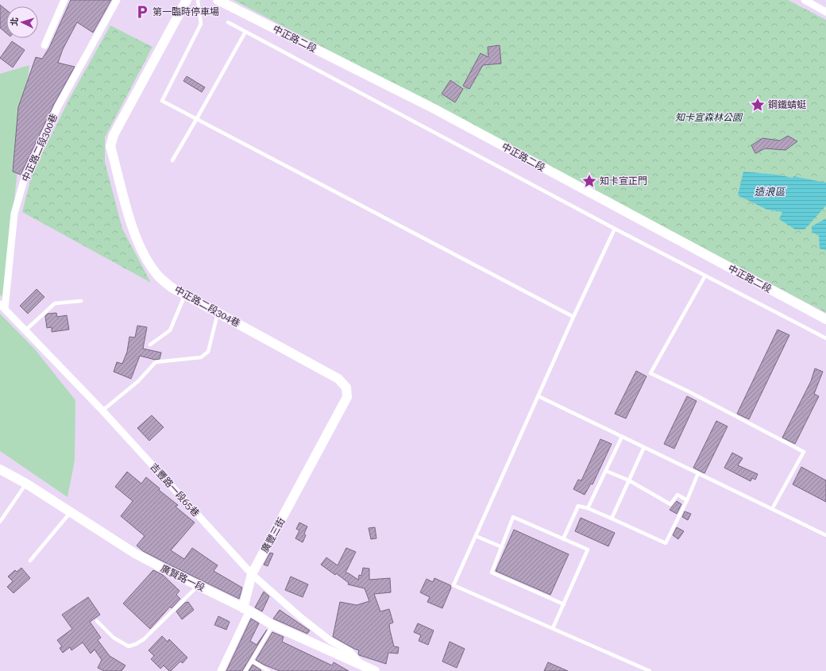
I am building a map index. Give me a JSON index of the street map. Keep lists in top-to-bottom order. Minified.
{"streets":{"street":["中正路二段","中正路二段300巷","中正路二段304巷","吉豐路一段65巷","廣豐三街","廣賢路一段"]},"crossings":[["中正路二段300巷","吉豐路一段65巷"],["中正路二段304巷","廣豐三街"],["吉豐路一段65巷","廣豐三街"],["吉豐路一段65巷","廣賢路一段"],["廣豐三街","廣賢路一段"]],"water":["造浪區"],"parks":["知卡宣森林公園"],"places":{"parking":["第一臨時停車場"],"place":["鋼鐵蜻蜓","知卡宣正門"]},"north":"left"}
